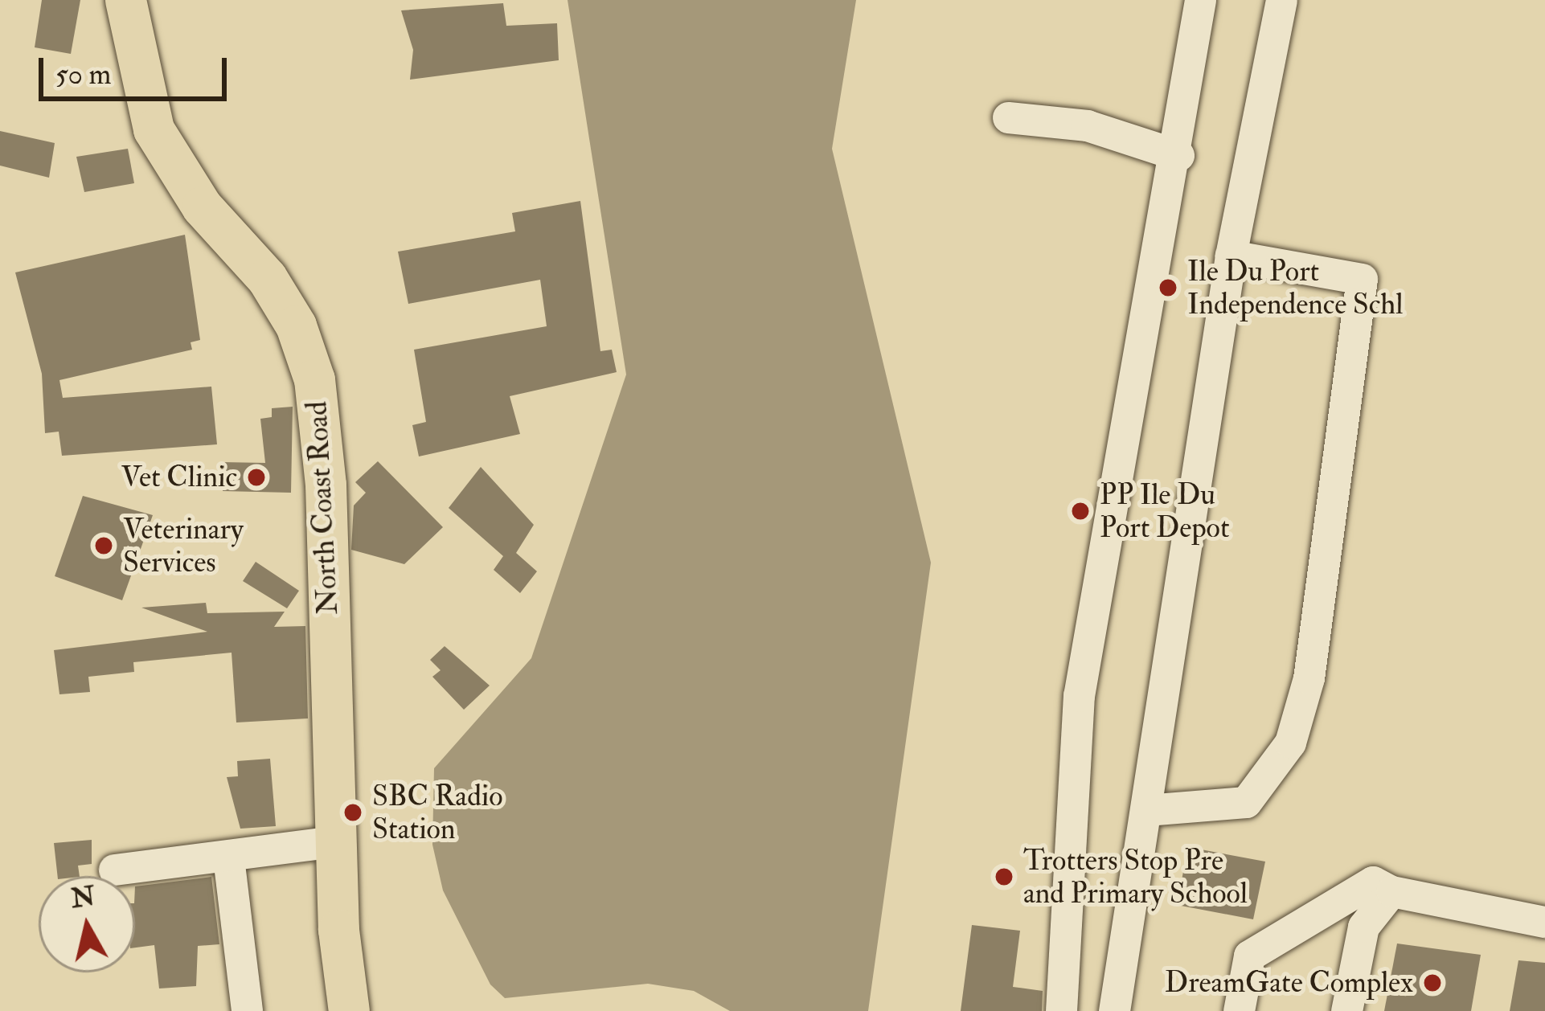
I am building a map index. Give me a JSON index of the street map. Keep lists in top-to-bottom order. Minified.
{"streets":{"main road":["North Coast Road"]},"places":["Ile Du Port Independence Schl","Vet Clinic","PP Ile Du Port Depot","Veterinary Services","SBC Radio Station","Trotters Stop Pre and Primary School","DreamGate Complex"],"scale_bar":"50 m","north":"top"}
